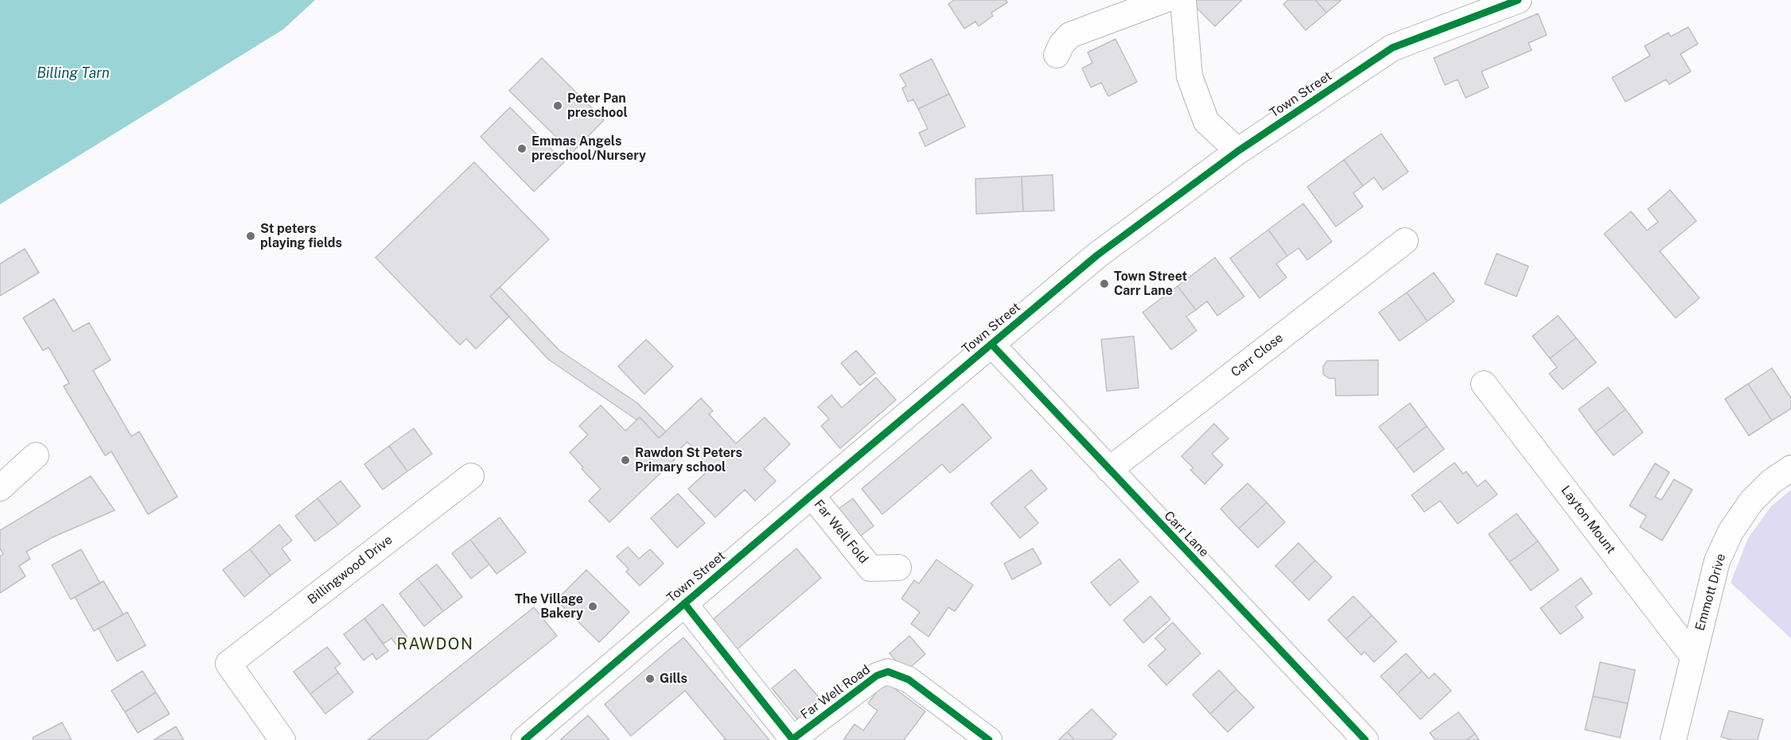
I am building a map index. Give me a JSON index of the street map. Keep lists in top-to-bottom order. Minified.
{"streets":{"street":["Town Street","Carr Close","Layton Mount","Far Well Fold","Carr Lane","Billingwood Drive","Emmott Drive","Far Well Road"]},"crossings":[["Town Street","Far Well Fold"],["Town Street","Carr Lane"],["Town Street","Far Well Road"],["Carr Close","Carr Lane"],["Layton Mount","Emmott Drive"]],"districts":["RAWDON"],"water":["Billing Tarn"],"places":["Peter Pan preschool","Emmas Angels preschool/Nursery","St peters playing fields","Town Street Carr Lane","Rawdon St Peters Primary school","The Village Bakery","Gills"]}
